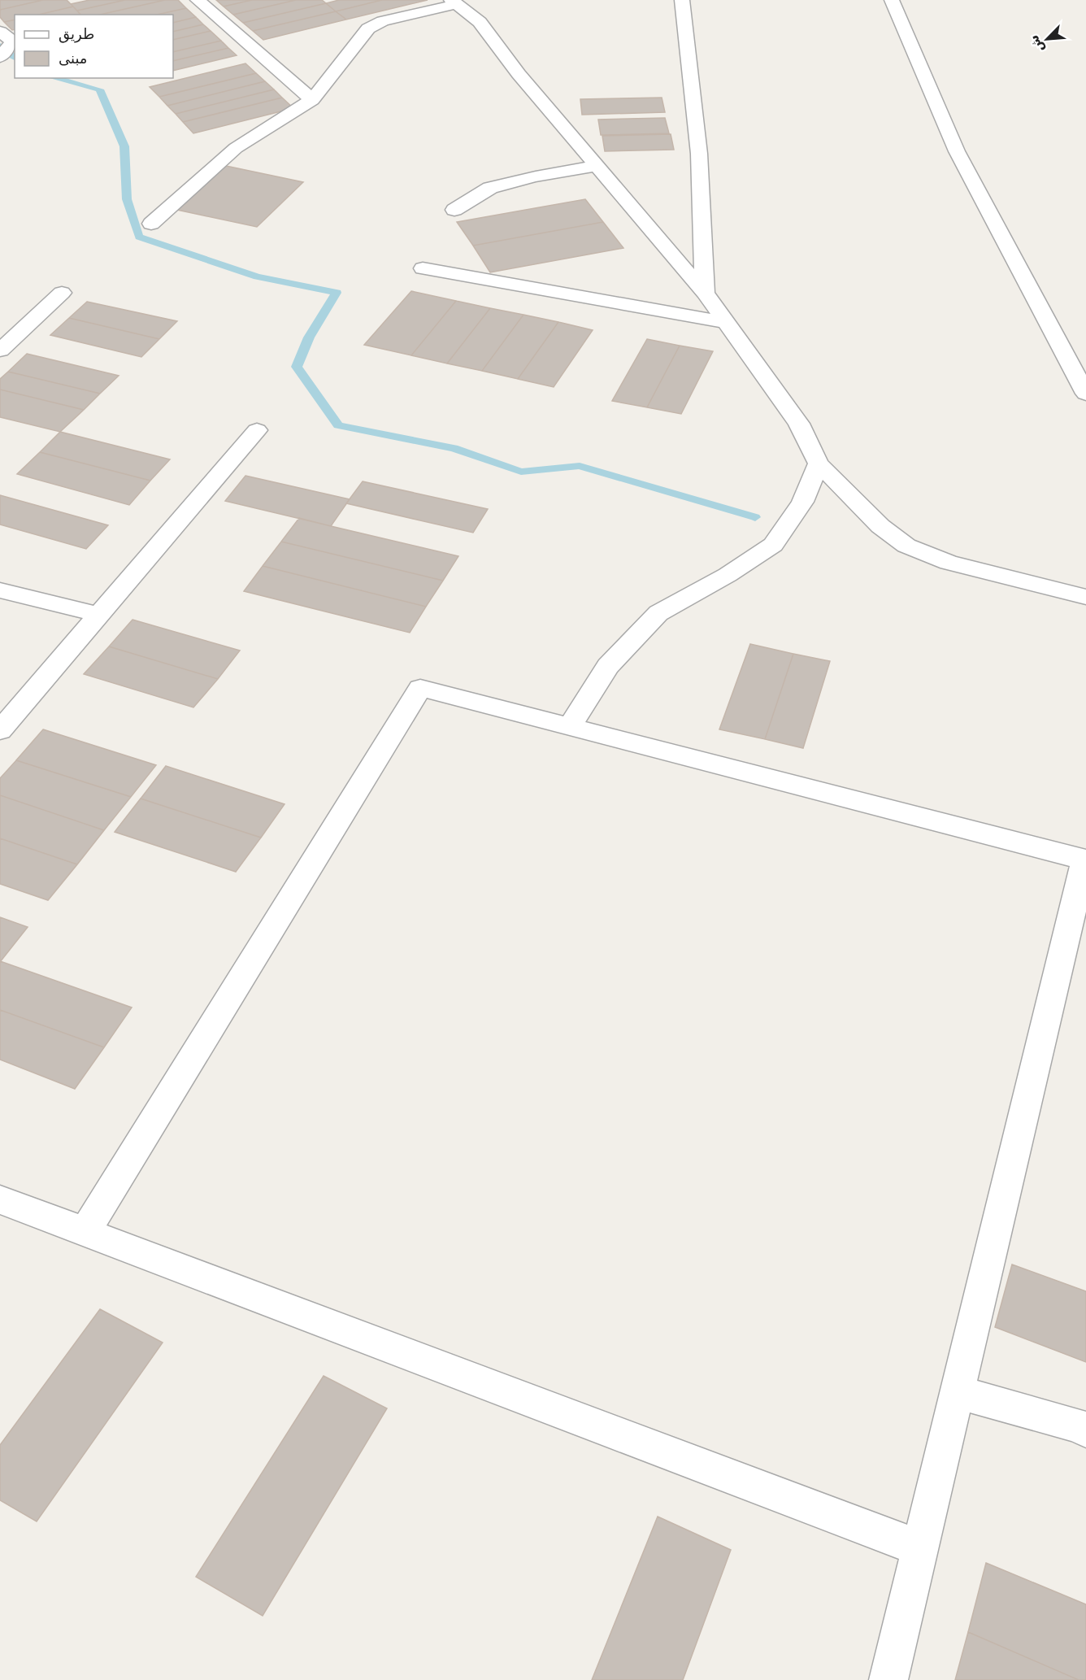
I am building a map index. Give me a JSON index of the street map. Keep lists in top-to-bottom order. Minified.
{"legend":["طريق","مبنى"],"north":"bottom left"}
